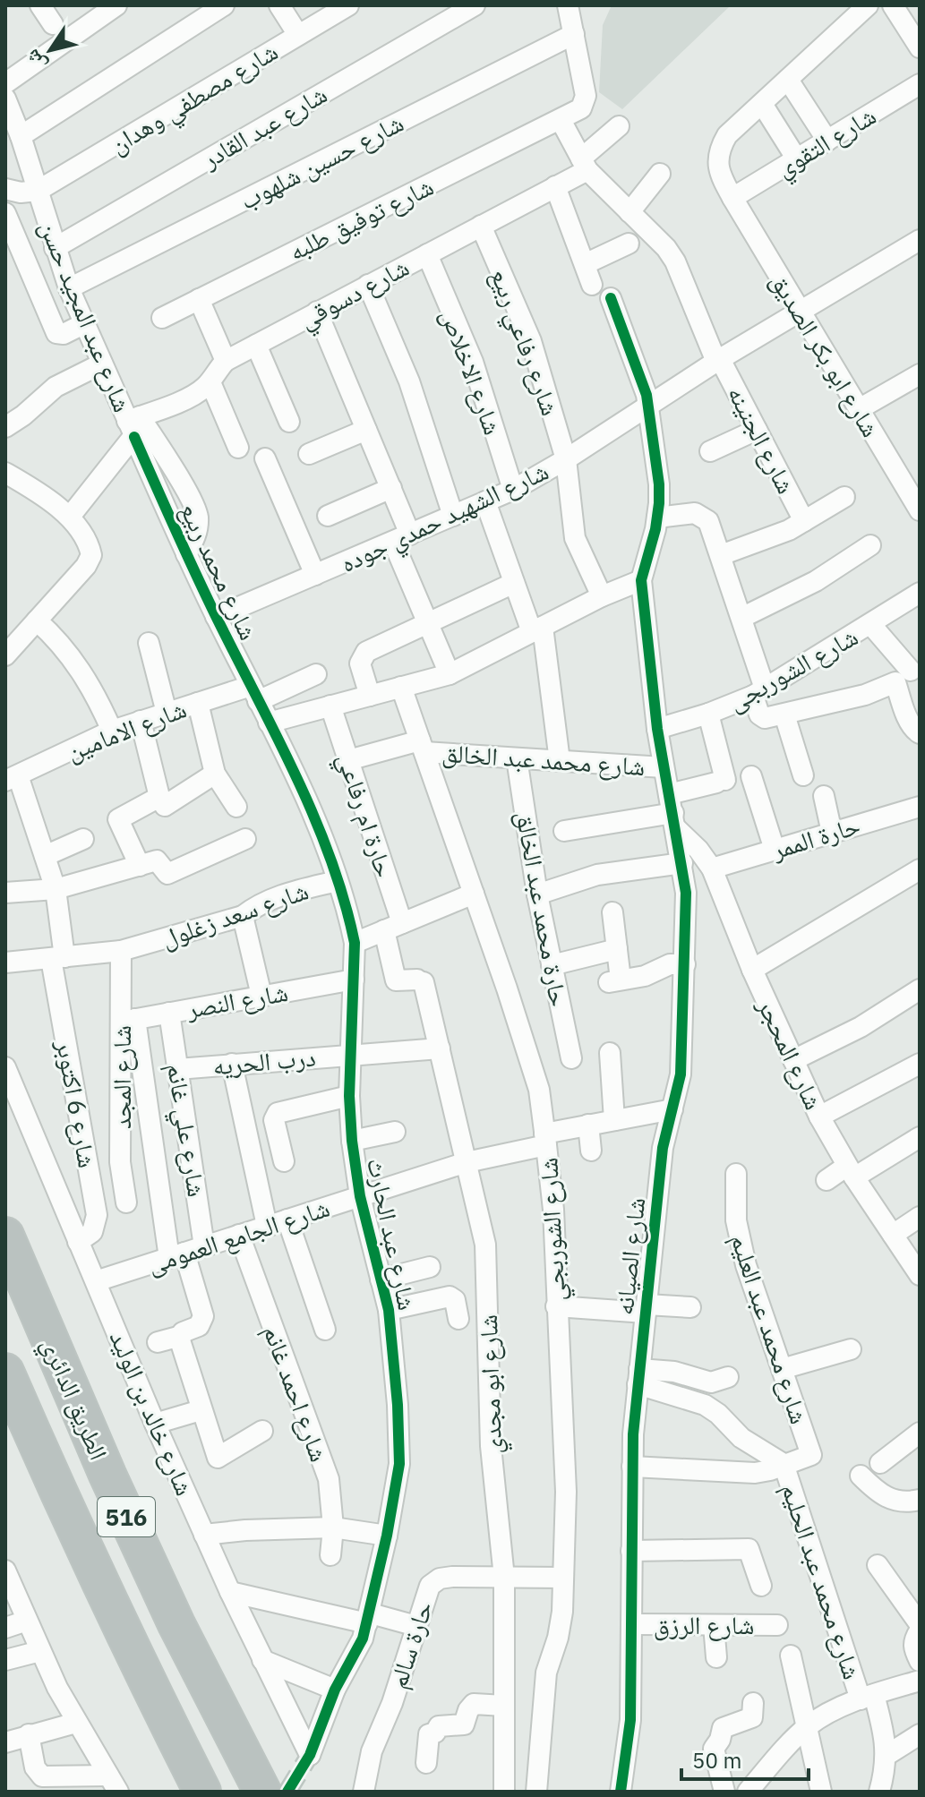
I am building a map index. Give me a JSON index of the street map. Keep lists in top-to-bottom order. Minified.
{"streets":{"highway":["الطريق الدائري","516"],"street":["شارع مصطفي وهدان","شارع عبد القادر","شارع التقوي","شارع حسين شلهوب","شارع توفيق طلبه","شارع دسوقي","شارع عبد المجيد حسن","شارع رفاعي ربيع","شارع ابو بكر الصديق","شارع الاخلاص","شارع الجنينه","شارع الشهيد حمدي جوده","شارع محمد ربيع","شارع الشوربجى","شارع الامامين","شارع محمد عبد الخالق","حارة ام رفاعي","حارة الممر","حارة محمد عبد الخالق","شارع سعد زغلول","شارع النصر","شارع المحجر","درب الحريه","شارع المجد","شارع 6 اكتوبر","شارع علي غانم","شارع الشوربجي","شارع عبد الحارث","شارع الجامع العمومى","شارع الصيانه","شارع محمد عبد العليم","شارع ابو مجدي","شارع احمد غانم","شارع خالد بن الوليد","شارع محمد عبد الحليم","شارع الرزق","حارة سالم"]},"crossings":[["شارع مصطفي وهدان","شارع عبد المجيد حسن"],["شارع عبد القادر","شارع عبد المجيد حسن"],["شارع التقوي","شارع ابو بكر الصديق"],["شارع حسين شلهوب","شارع توفيق طلبه"],["شارع حسين شلهوب","شارع عبد المجيد حسن"],["شارع توفيق طلبه","شارع الجنينه"],["شارع دسوقي","شارع عبد المجيد حسن"],["شارع دسوقي","شارع رفاعي ربيع"],["شارع دسوقي","شارع الاخلاص"],["شارع دسوقي","شارع الجنينه"],["شارع دسوقي","شارع محمد ربيع"],["شارع عبد المجيد حسن","شارع محمد ربيع"],["شارع رفاعي ربيع","شارع الشهيد حمدي جوده"],["شارع ابو بكر الصديق","شارع الشهيد حمدي جوده"],["شارع الاخلاص","شارع الشهيد حمدي جوده"],["شارع الجنينه","شارع الشهيد حمدي جوده"],["شارع الشهيد حمدي جوده","شارع محمد ربيع"],["شارع محمد ربيع","شارع الامامين"],["شارع محمد ربيع","شارع عبد الحارث"],["شارع الشوربجى","شارع الصيانه"],["شارع الامامين","شارع 6 اكتوبر"],["شارع محمد عبد الخالق","حارة ام رفاعي"],["شارع محمد عبد الخالق","حارة محمد عبد الخالق"],["شارع محمد عبد الخالق","شارع الشوربجي"],["شارع محمد عبد الخالق","شارع الصيانه"],["حارة ام رفاعي","شارع ابو مجدي"],["حارة الممر","شارع المحجر"],["شارع سعد زغلول","شارع المجد"],["شارع سعد زغلول","شارع 6 اكتوبر"],["شارع سعد زغلول","شارع عبد الحارث"],["شارع النصر","شارع المجد"],["شارع النصر","شارع علي غانم"],["شارع النصر","شارع عبد الحارث"],["شارع المحجر","شارع الصيانه"],["درب الحريه","شارع علي غانم"],["درب الحريه","شارع عبد الحارث"],["درب الحريه","شارع ابو مجدي"],["شارع 6 اكتوبر","شارع خالد بن الوليد"],["شارع علي غانم","شارع الجامع العمومى"],["شارع الشوربجي","شارع الجامع العمومى"],["شارع الشوربجي","حارة سالم"],["شارع عبد الحارث","شارع الجامع العمومى"],["شارع عبد الحارث","شارع خالد بن الوليد"],["شارع الجامع العمومى","شارع الصيانه"],["شارع الجامع العمومى","شارع ابو مجدي"],["شارع الجامع العمومى","شارع احمد غانم"],["شارع الجامع العمومى","شارع خالد بن الوليد"],["شارع الصيانه","شارع الرزق"],["شارع محمد عبد العليم","شارع محمد عبد الحليم"],["شارع ابو مجدي","حارة سالم"]],"scale_bar":"50 m","north":"bottom left"}
